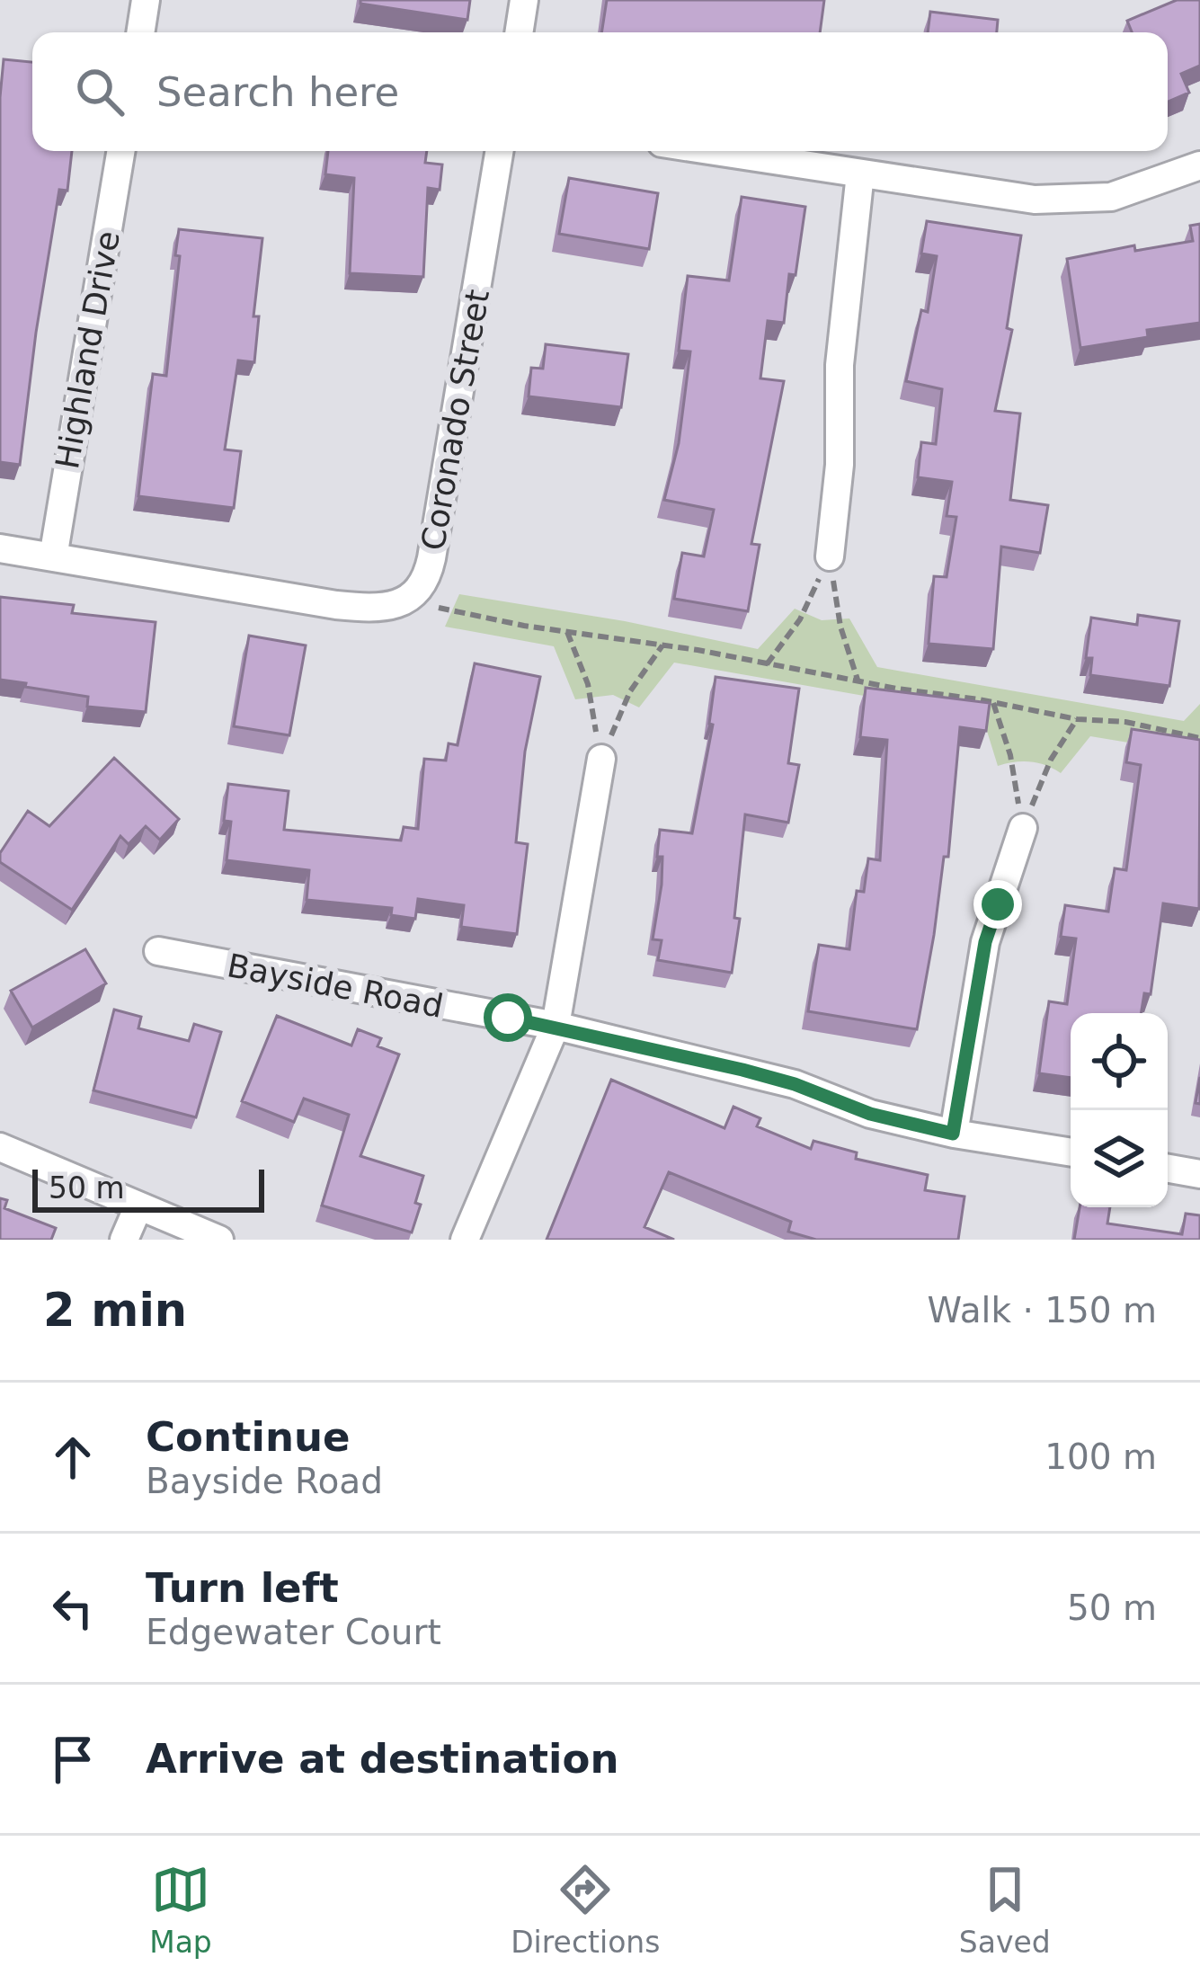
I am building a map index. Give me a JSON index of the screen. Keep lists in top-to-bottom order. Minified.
{"streets":{"street":["Highland Drive","Coronado Street","Bayside Road"]},"scale_bar":"50 m","page":{"search":"Search here","scale":"50 m","heading":["2 min","Walk · 150 m"],"list":[["Continue","Bayside Road","100 m"],["Turn left","Edgewater Court","50 m"],"Arrive at destination"],"nav":["Map","Directions","Saved"]}}
